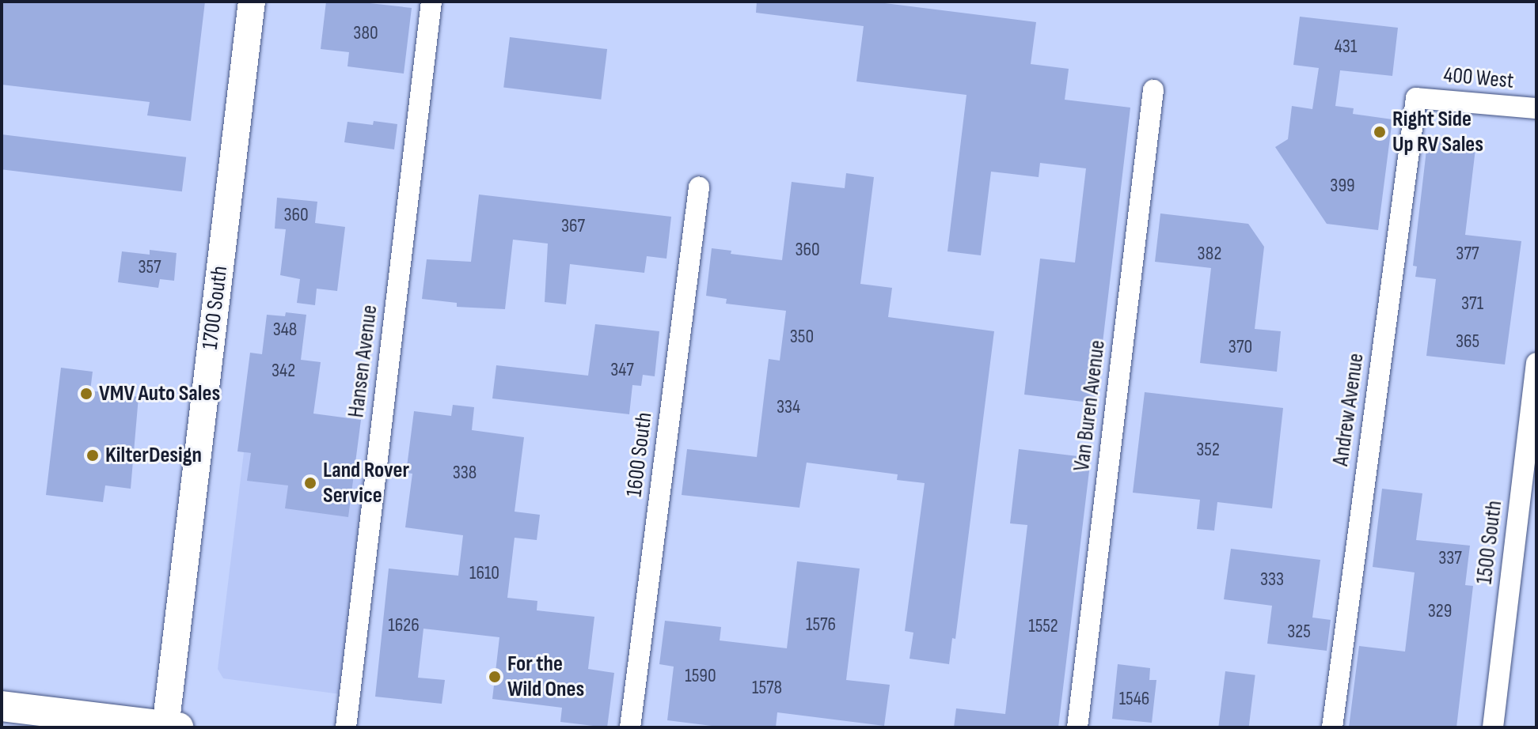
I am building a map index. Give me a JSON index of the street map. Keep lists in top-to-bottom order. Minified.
{"streets":{"street":["400 West","1700 South","Hansen Avenue","Van Buren Avenue","Andrew Avenue","1600 South","1500 South"]},"crossings":[["400 West","Andrew Avenue"]],"places":["Right Side Up RV Sales","VMV Auto Sales","KilterDesign","Land Rover Service","For the Wild Ones"],"house_numbers":["380","431","399","360","367","360","382","377","357","371","348","350","365","370","347","342","334","352","338","337","1610","333","329","1576","1626","1552","325","1590","1578","1546"]}
